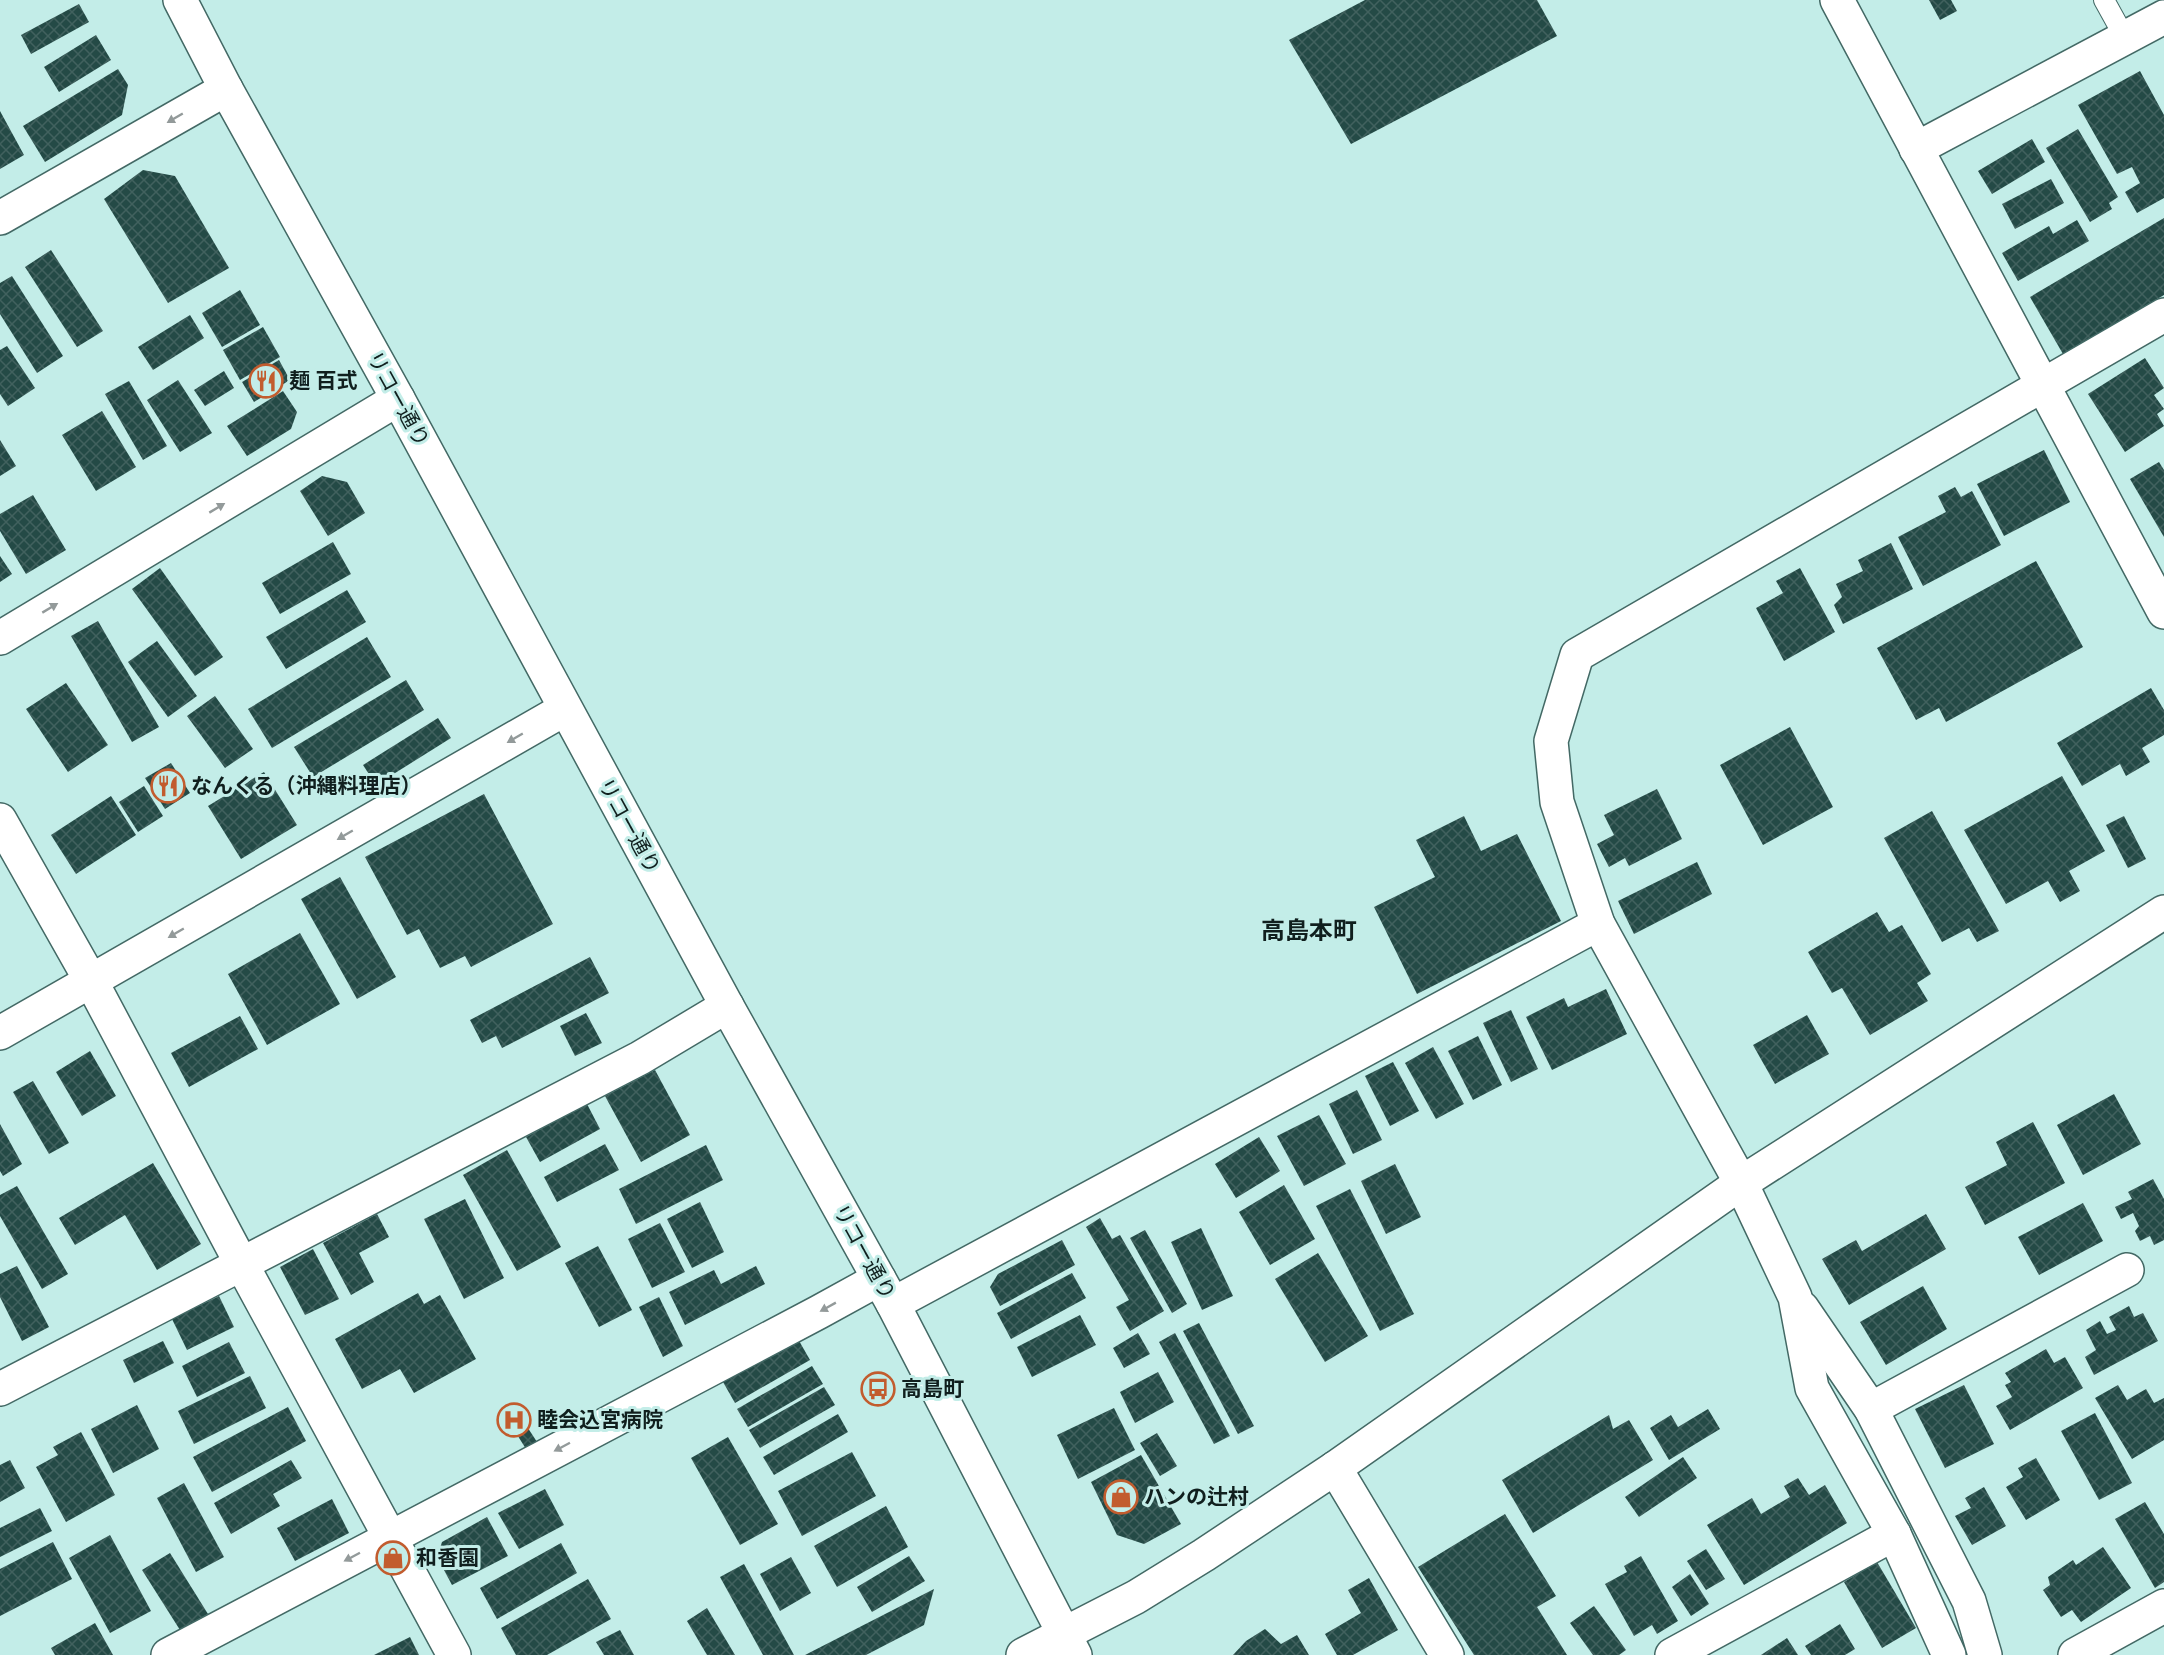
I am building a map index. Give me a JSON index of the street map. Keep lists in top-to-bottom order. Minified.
{"streets":{"street":["リコー通り"]},"districts":["高島本町"],"places":{"restaurant":["麺 百式","なんくる（沖縄料理店）"],"bus stop":["高島町"],"hospital":["睦会込宮病院"],"shop":["ハンの辻村","和香園"]}}
